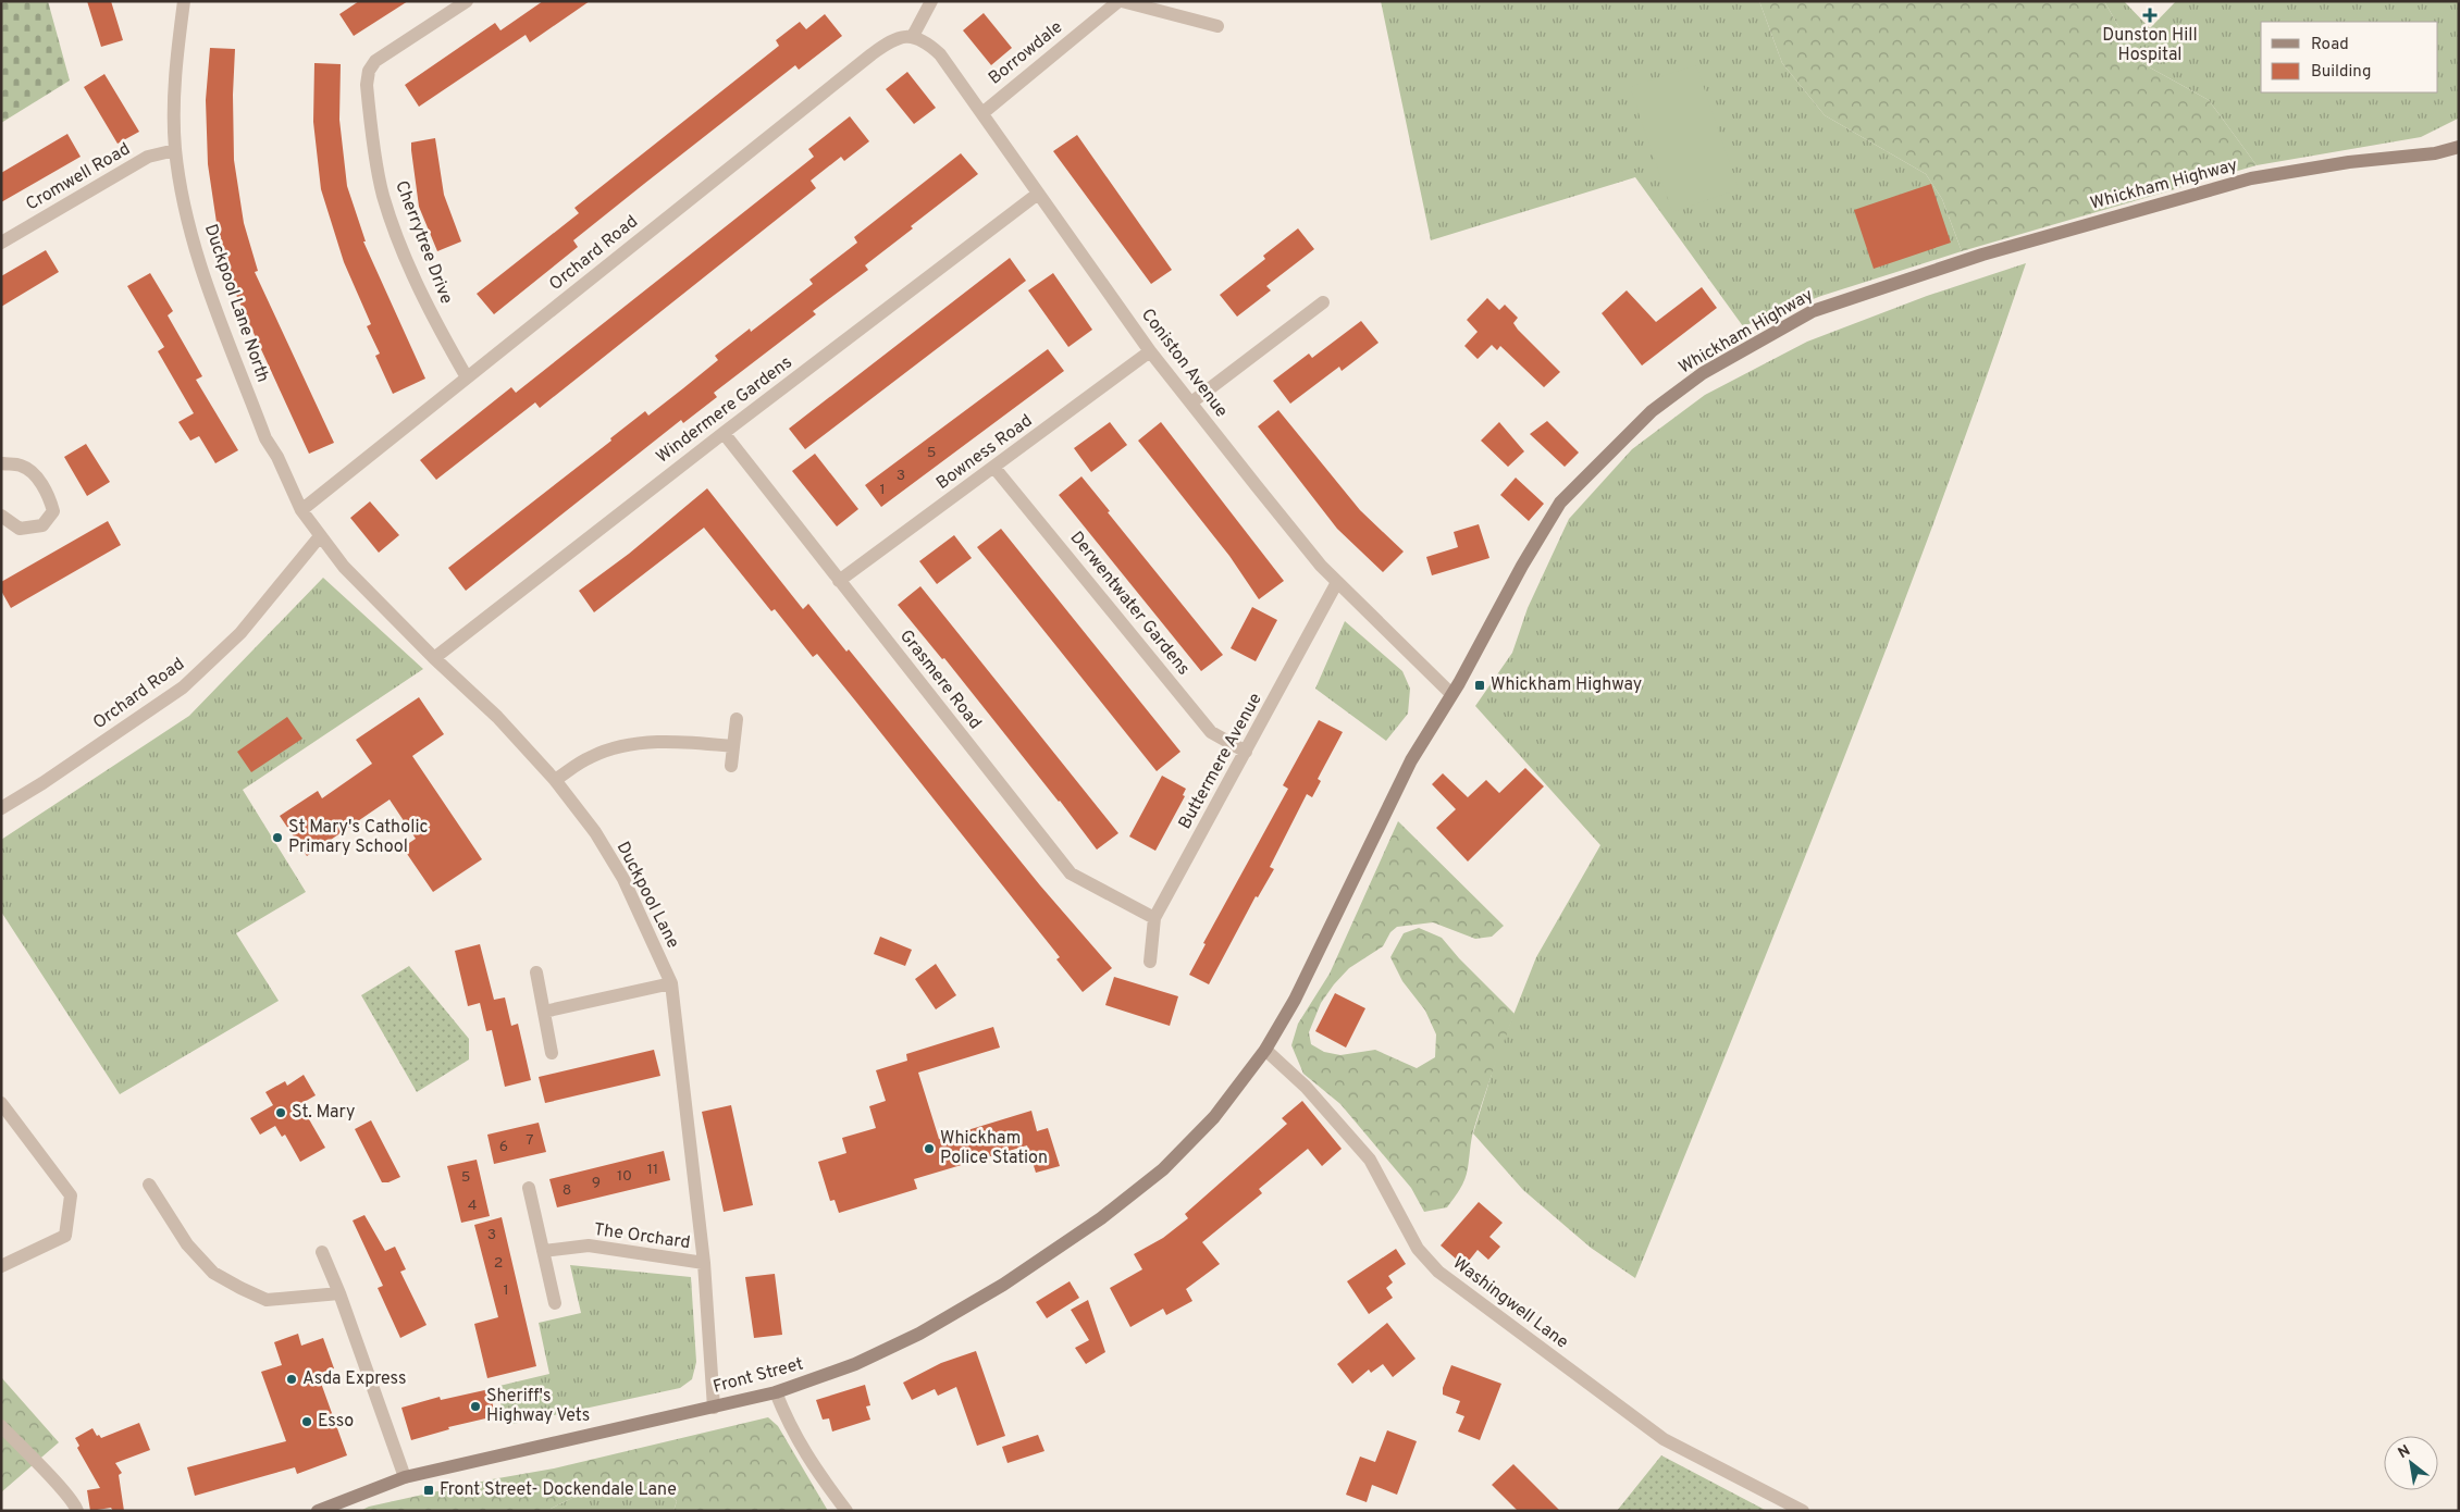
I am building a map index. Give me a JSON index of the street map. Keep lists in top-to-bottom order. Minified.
{"streets":{"main road":["Whickham Highway","Front Street"],"street":["Borrowdale","Cromwell Road","Cherrytree Drive","Orchard Road","Duckpool Lane North","Coniston Avenue","Windermere Gardens","Bowness Road","Derwentwater Gardens","Grasmere Road","Buttermere Avenue","Duckpool Lane","The Orchard","Washingwell Lane"]},"crossings":[["Borrowdale","Coniston Avenue"],["Cromwell Road","Duckpool Lane North"],["Whickham Highway","Coniston Avenue"],["Whickham Highway","Washingwell Lane"],["Whickham Highway","Front Street"],["Cherrytree Drive","Orchard Road"],["Orchard Road","Duckpool Lane North"],["Orchard Road","Coniston Avenue"],["Orchard Road","Duckpool Lane"],["Duckpool Lane North","Duckpool Lane"],["Coniston Avenue","Windermere Gardens"],["Coniston Avenue","Bowness Road"],["Coniston Avenue","Buttermere Avenue"],["Windermere Gardens","Grasmere Road"],["Windermere Gardens","Duckpool Lane"],["Bowness Road","Derwentwater Gardens"],["Bowness Road","Grasmere Road"],["Derwentwater Gardens","Buttermere Avenue"],["Grasmere Road","Buttermere Avenue"],["Duckpool Lane","The Orchard"],["Duckpool Lane","Front Street"]],"places":{"health":["Dunston Hill Hospital"],"transit":["Whickham Highway","Front Street- Dockendale Lane"],"other":["St Mary's Catholic Primary School","St. Mary","Whickham Police Station","Asda Express","Sheriff's Highway Vets","Esso"]},"house_numbers":["5","3","1","7","6","11","10","5","9","8","4","3","2","1"],"legend":["Road","Building"],"north":"top left"}
